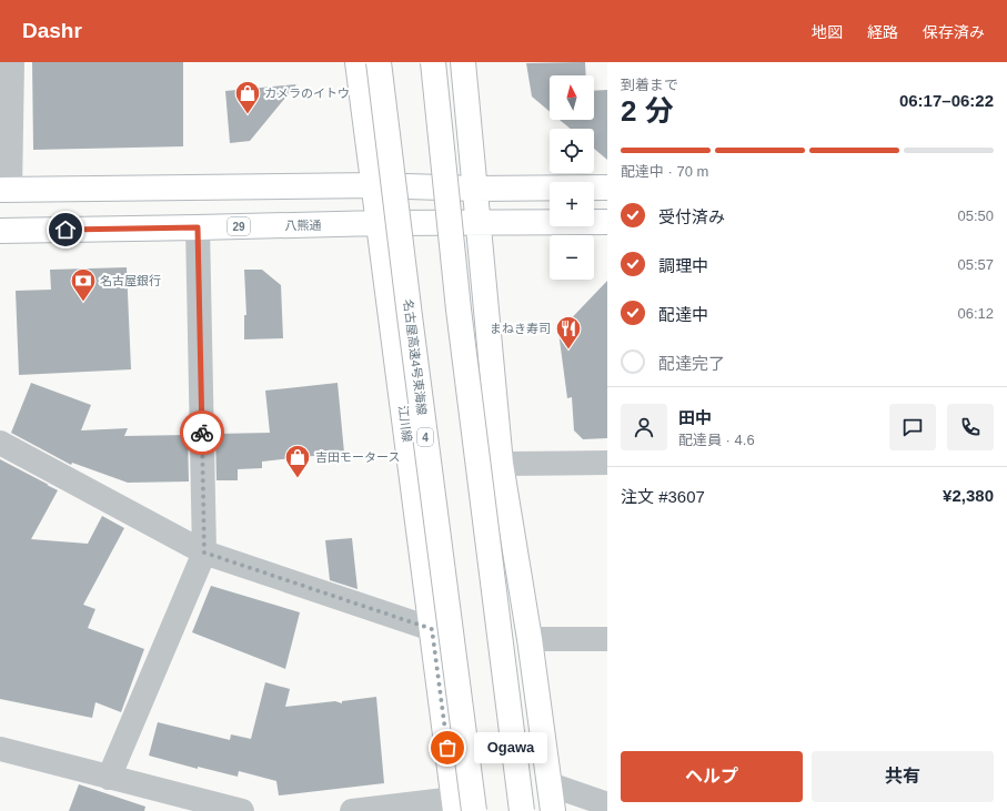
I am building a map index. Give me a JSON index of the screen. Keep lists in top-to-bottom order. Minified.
{"streets":{"main road":["八熊通","29","名古屋高速4号東海線","江川線","4"]},"crossings":[["八熊通","江川線"]],"places":{"shop":["カメラのイトウ","吉田モータース"],"bank":["名古屋銀行"],"restaurant":["まねき寿司"],"other":["Ogawa"]},"north":"top","page":{"header":"Dashr","nav":["地図","経路","保存済み"],"heading":["2 分","到着まで","06:17–06:22"],"panel":["田中","配達員 · 4.6","注文 #3607","¥2,380"],"map_buttons":["+","−"],"bar":"配達中 · 70 m","list":[["受付済み","05:50"],["調理中","05:57"],["配達中","06:12"],"配達完了"],"bubble":"Ogawa","buttons":["ヘルプ","共有"]}}
